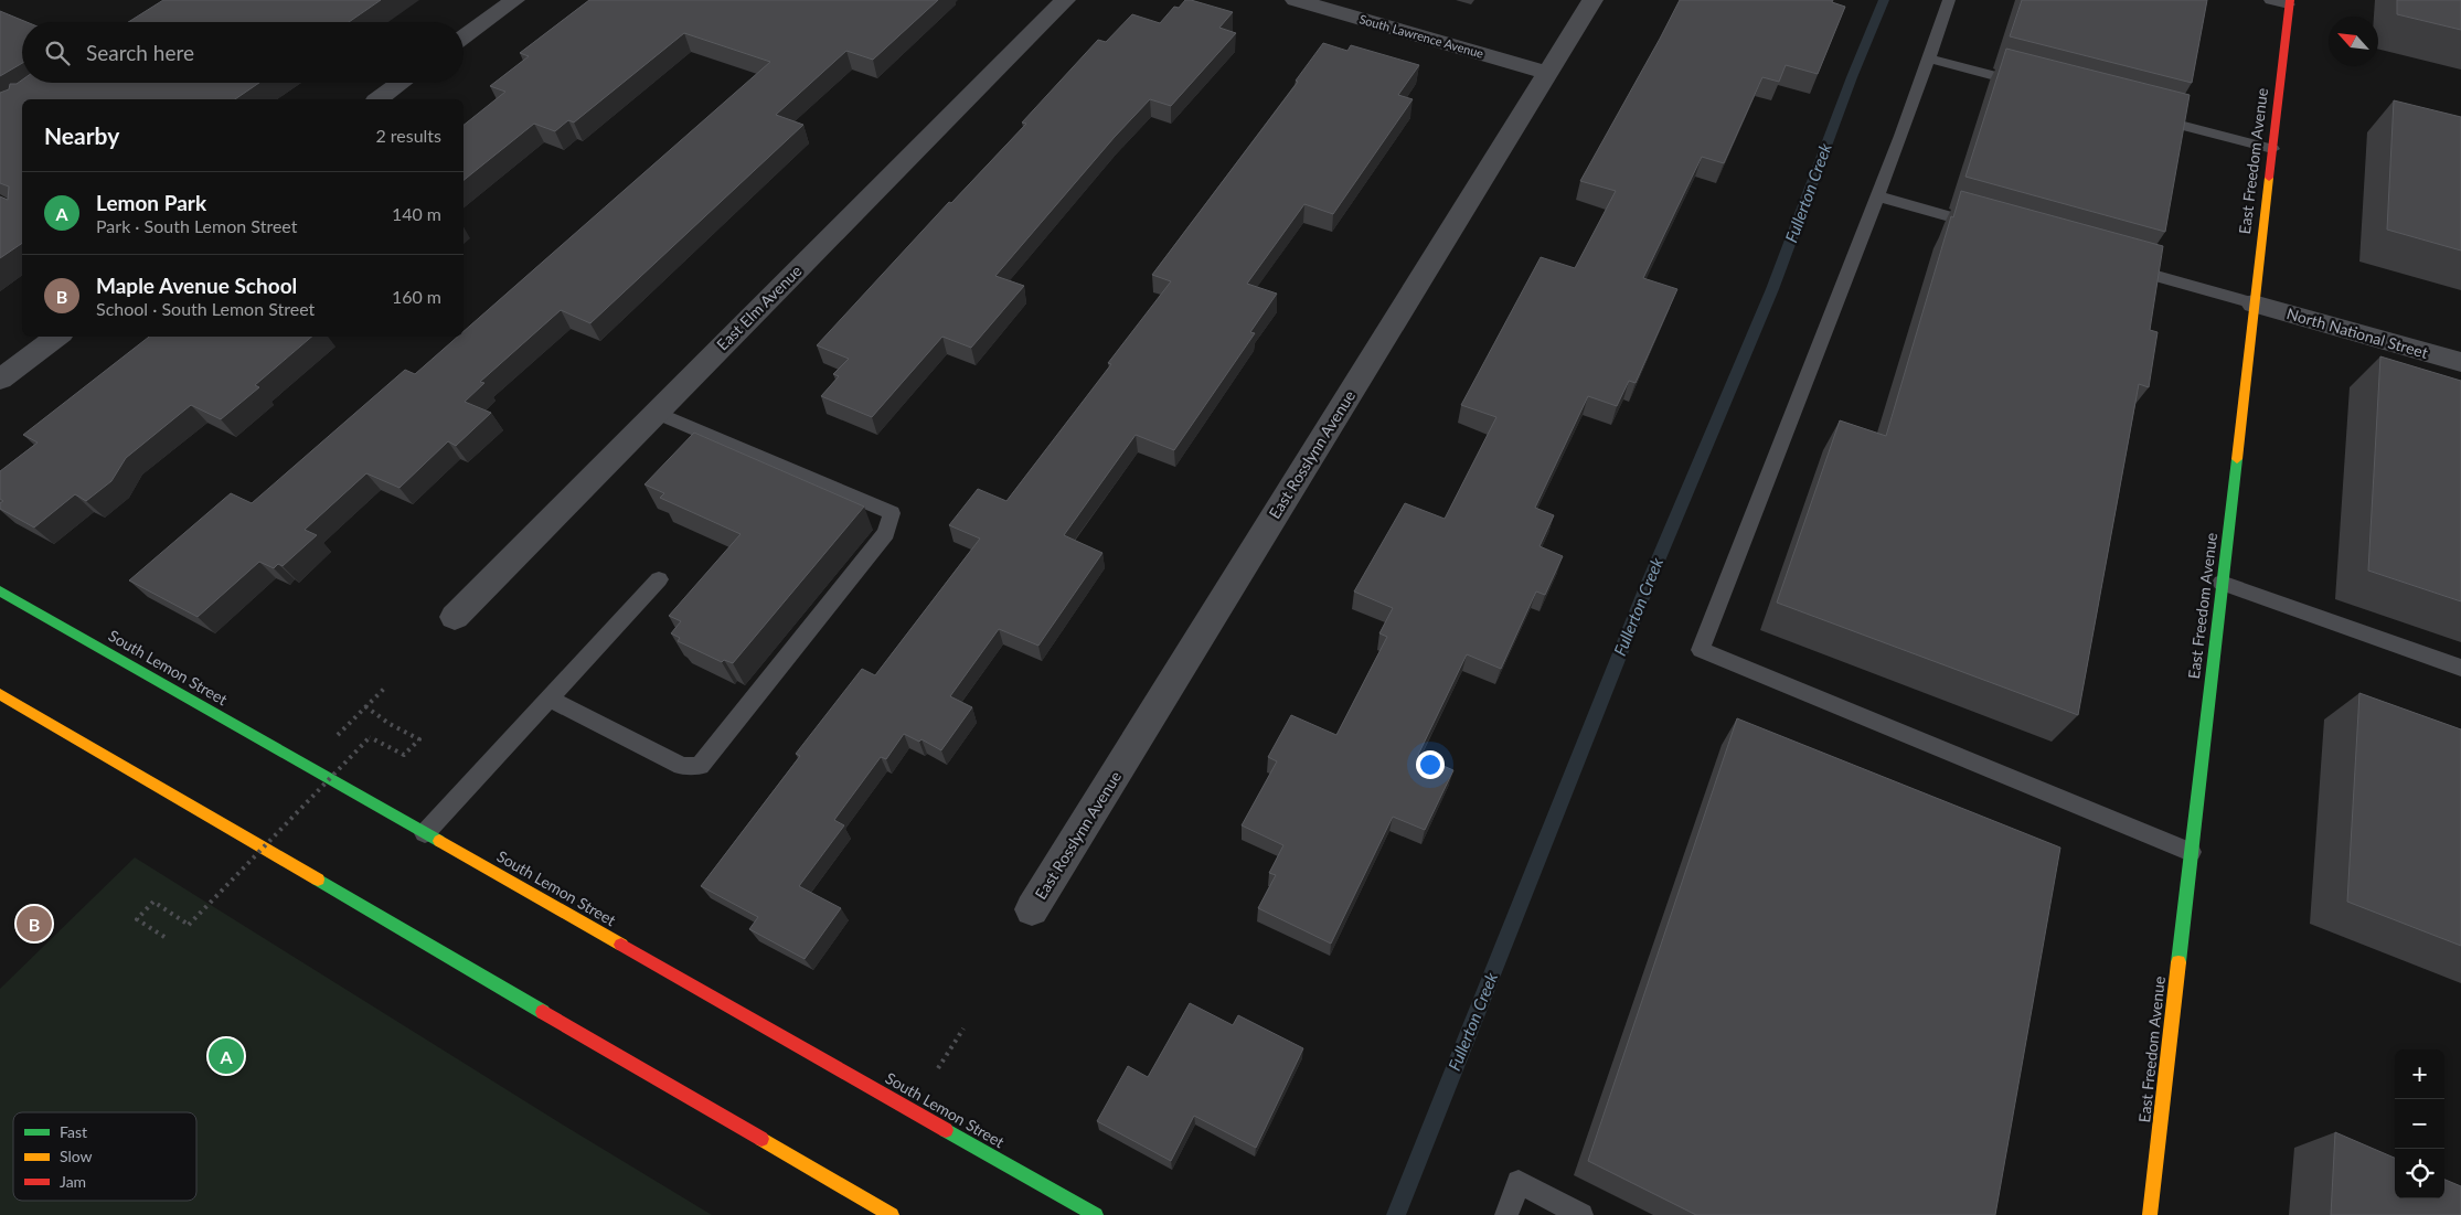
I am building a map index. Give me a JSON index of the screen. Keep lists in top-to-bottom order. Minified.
{"streets":{"street":["South Lawrence Avenue","East Freedom Avenue","East Elm Avenue","North National Street","East Rosslynn Avenue","South Lemon Street"]},"crossings":[["South Lawrence Avenue","East Rosslynn Avenue"],["East Freedom Avenue","North National Street"]],"water":["Fullerton Creek"],"legend":["Fast","Slow","Jam"],"north":"top left","page":{"search":"Search here","heading":["Nearby","2 results"],"list":[{"mark":"A","name":"Lemon Park","note":"Park · South Lemon Street","value":"140 m"},{"mark":"B","name":"Maple Avenue School","note":"School · South Lemon Street","value":"160 m"}],"pins":["B","A"],"map_buttons":["+","−"]}}
